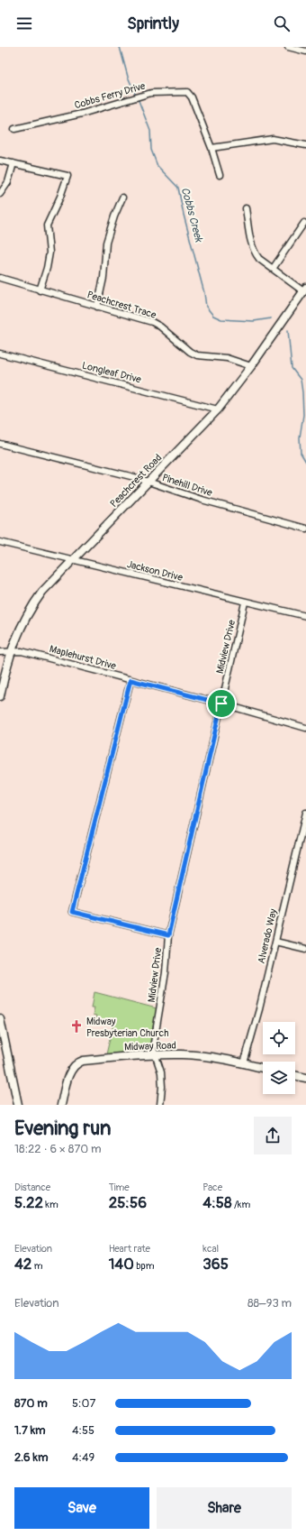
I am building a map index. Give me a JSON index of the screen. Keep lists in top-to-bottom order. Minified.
{"streets":{"street":["Cobbs Ferry Drive","Peachcrest Trace","Longleaf Drive","Peachcrest Road","Pinehill Drive","Jackson Drive","Midview Drive","Maplehurst Drive","Alverado Way","Midway Road"]},"crossings":[["Peachcrest Trace","Peachcrest Road"],["Longleaf Drive","Peachcrest Road"],["Peachcrest Road","Pinehill Drive"],["Peachcrest Road","Jackson Drive"],["Peachcrest Road","Maplehurst Drive"],["Jackson Drive","Midview Drive"],["Midview Drive","Maplehurst Drive"],["Midview Drive","Midway Road"],["Alverado Way","Midway Road"]],"water":["Cobbs Creek"],"places":{"church":["Midway Presbyterian Church"]},"page":{"header":"Sprintly","heading":["Evening run","18:22 · 6 × 870 m"],"stats":[["Distance","5.22 km"],["Time","25:56"],["Pace","4:58 /km"],["Elevation","42 m"],["Heart rate","140 bpm"],["kcal","365"]],"chart":["Elevation","88–93 m"],"list":[{"name":"870 m","note":"5:07"},{"name":"1.7 km","note":"4:55"},{"name":"2.6 km","note":"4:49"}],"buttons":["Save","Share"]}}
